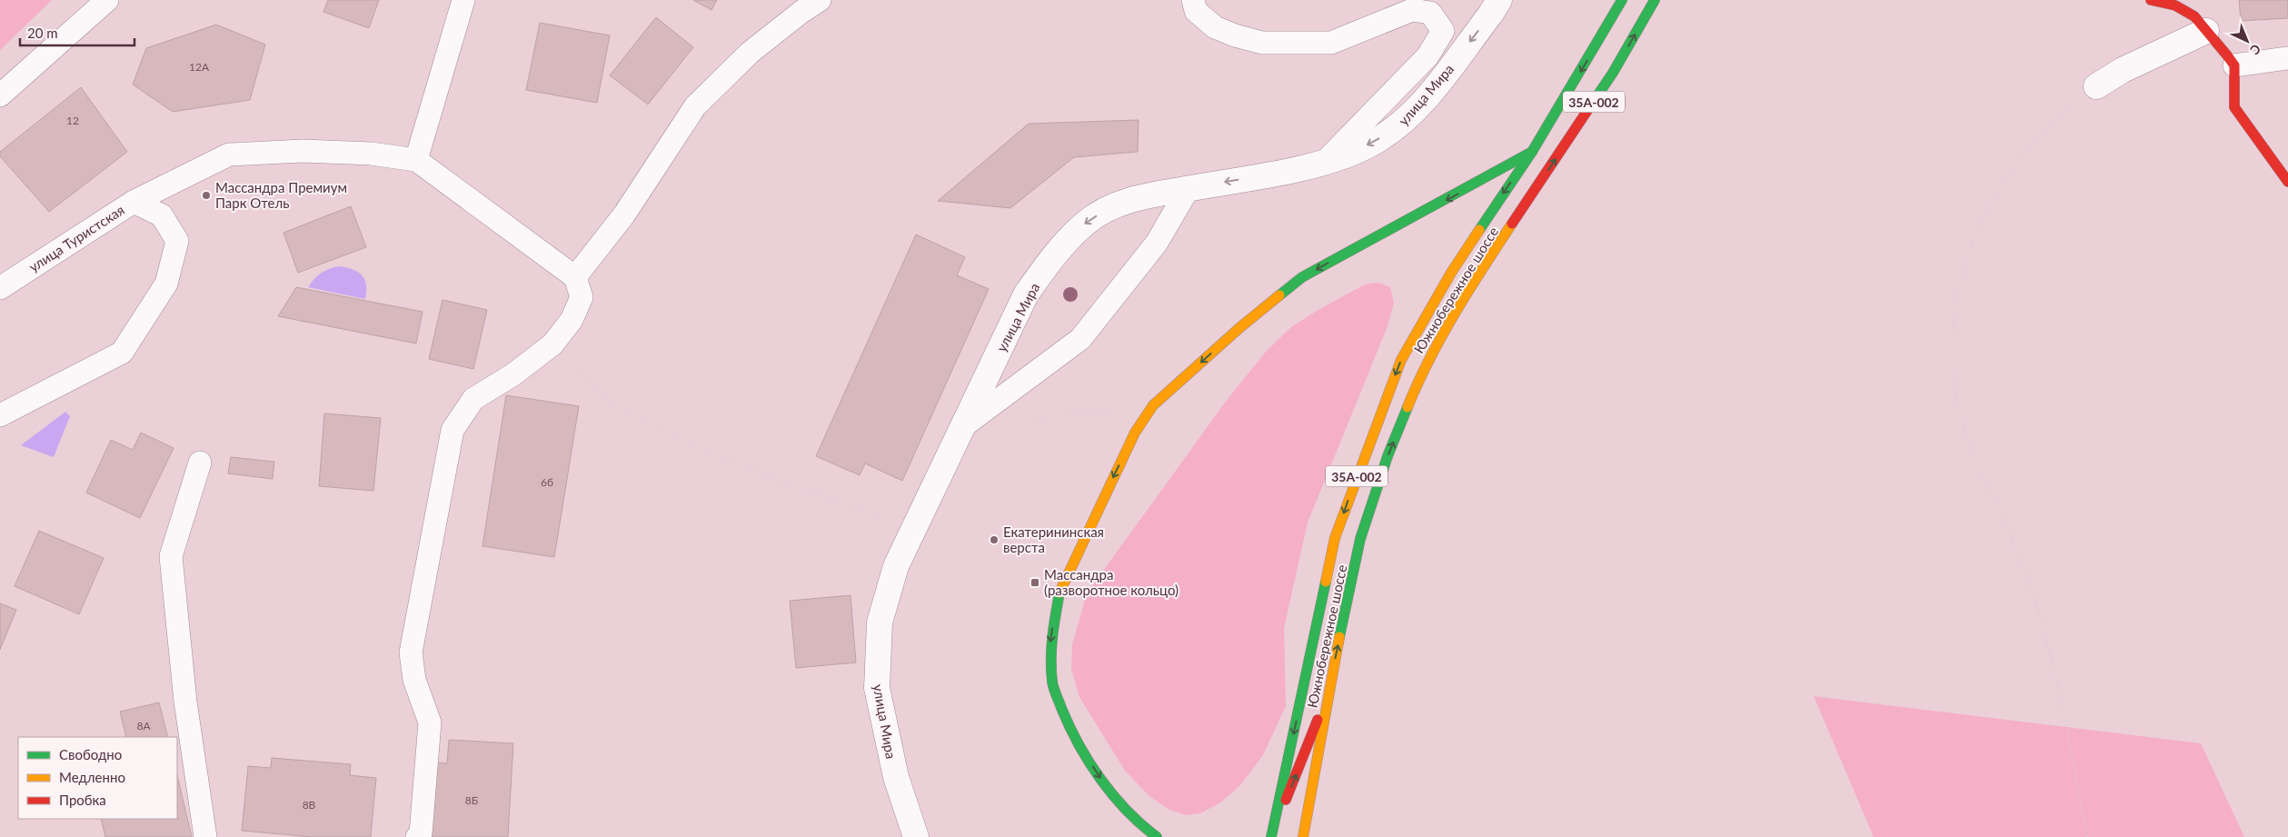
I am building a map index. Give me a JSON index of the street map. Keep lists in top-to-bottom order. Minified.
{"streets":{"main road":["35А-002","Южнобережное шоссе"],"street":["улица Мира"],"lane":["улица Туристская"]},"one_way":["улица Мира"],"places":{"other":["Массандра Премиум Парк Отель","Екатерининская верста"],"transit":["Массандра (разворотное кольцо)"]},"house_numbers":["12А","12","6б","8А","8Б","8В"],"legend":["Свободно","Медленно","Пробка"],"scale_bar":"20 m","north":"bottom right"}
